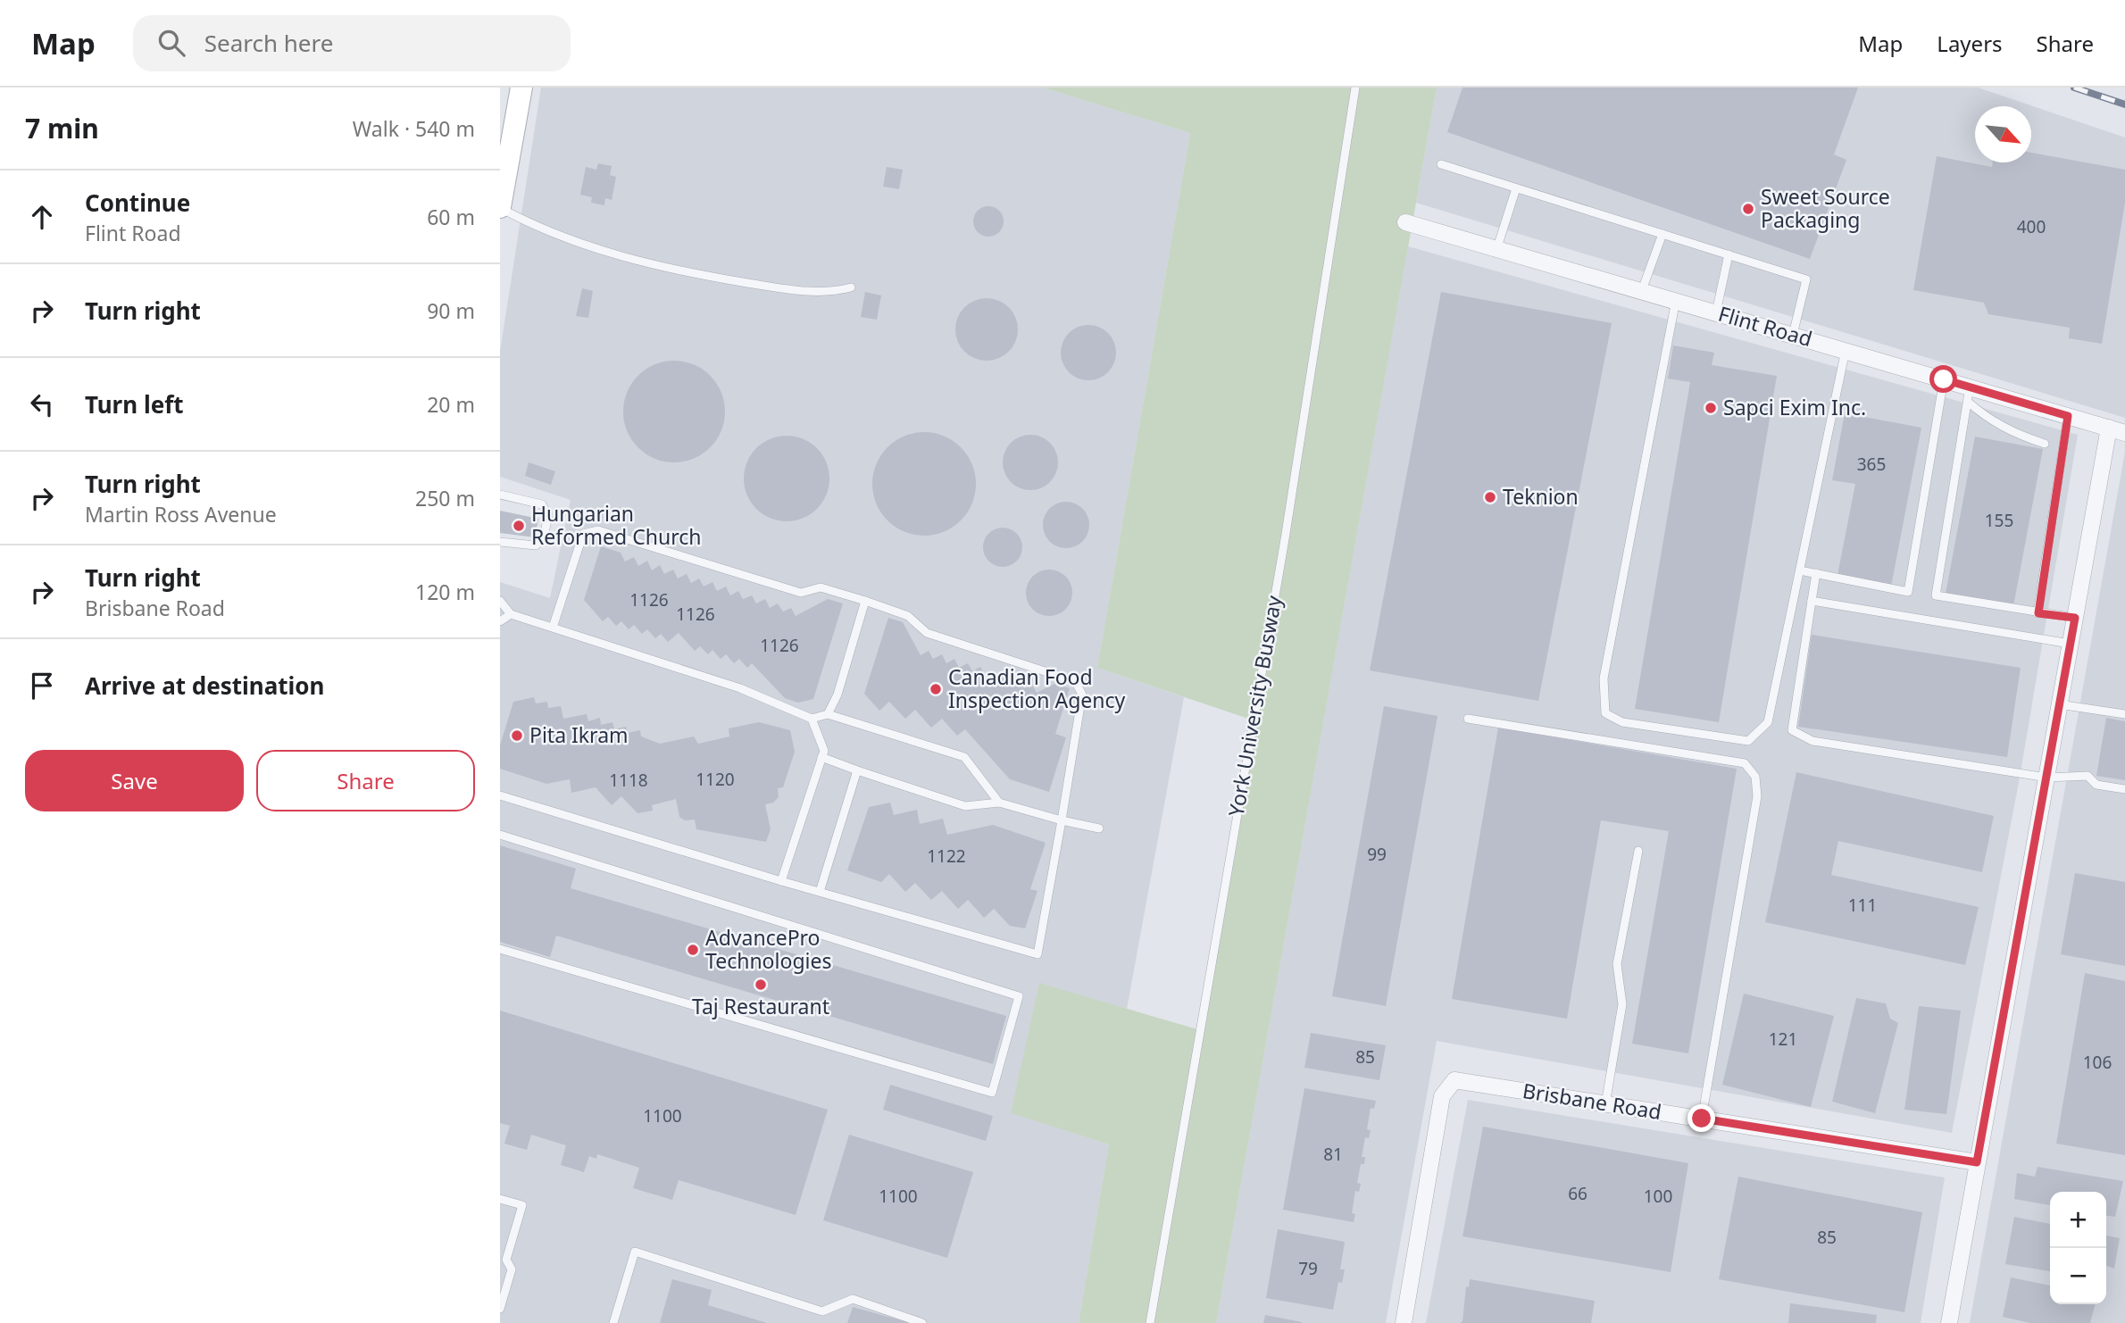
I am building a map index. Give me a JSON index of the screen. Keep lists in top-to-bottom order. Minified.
{"streets":{"street":["Flint Road","Brisbane Road"],"lane":["York University Busway"]},"places":["Sweet Source Packaging","Sapci Exim Inc.","Teknion","Hungarian Reformed Church","Canadian Food Inspection Agency","Pita Ikram","AdvancePro Technologies","Taj Restaurant"],"house_numbers":["400","365","155","1126","1126","1126","1120","1118","99","1122","111","121","85","106","1100","81","66","1100","100","85","79"],"north":"bottom right","page":{"header":"Map","search":"Search here","nav":["Map","Layers","Share"],"heading":["7 min","Walk · 540 m"],"list":[["Continue","Flint Road","60 m"],["Turn right","90 m"],["Turn left","20 m"],["Turn right","Martin Ross Avenue","250 m"],["Turn right","Brisbane Road","120 m"],"Arrive at destination"],"buttons":["Save","Share"],"map_buttons":["+","−"]}}
